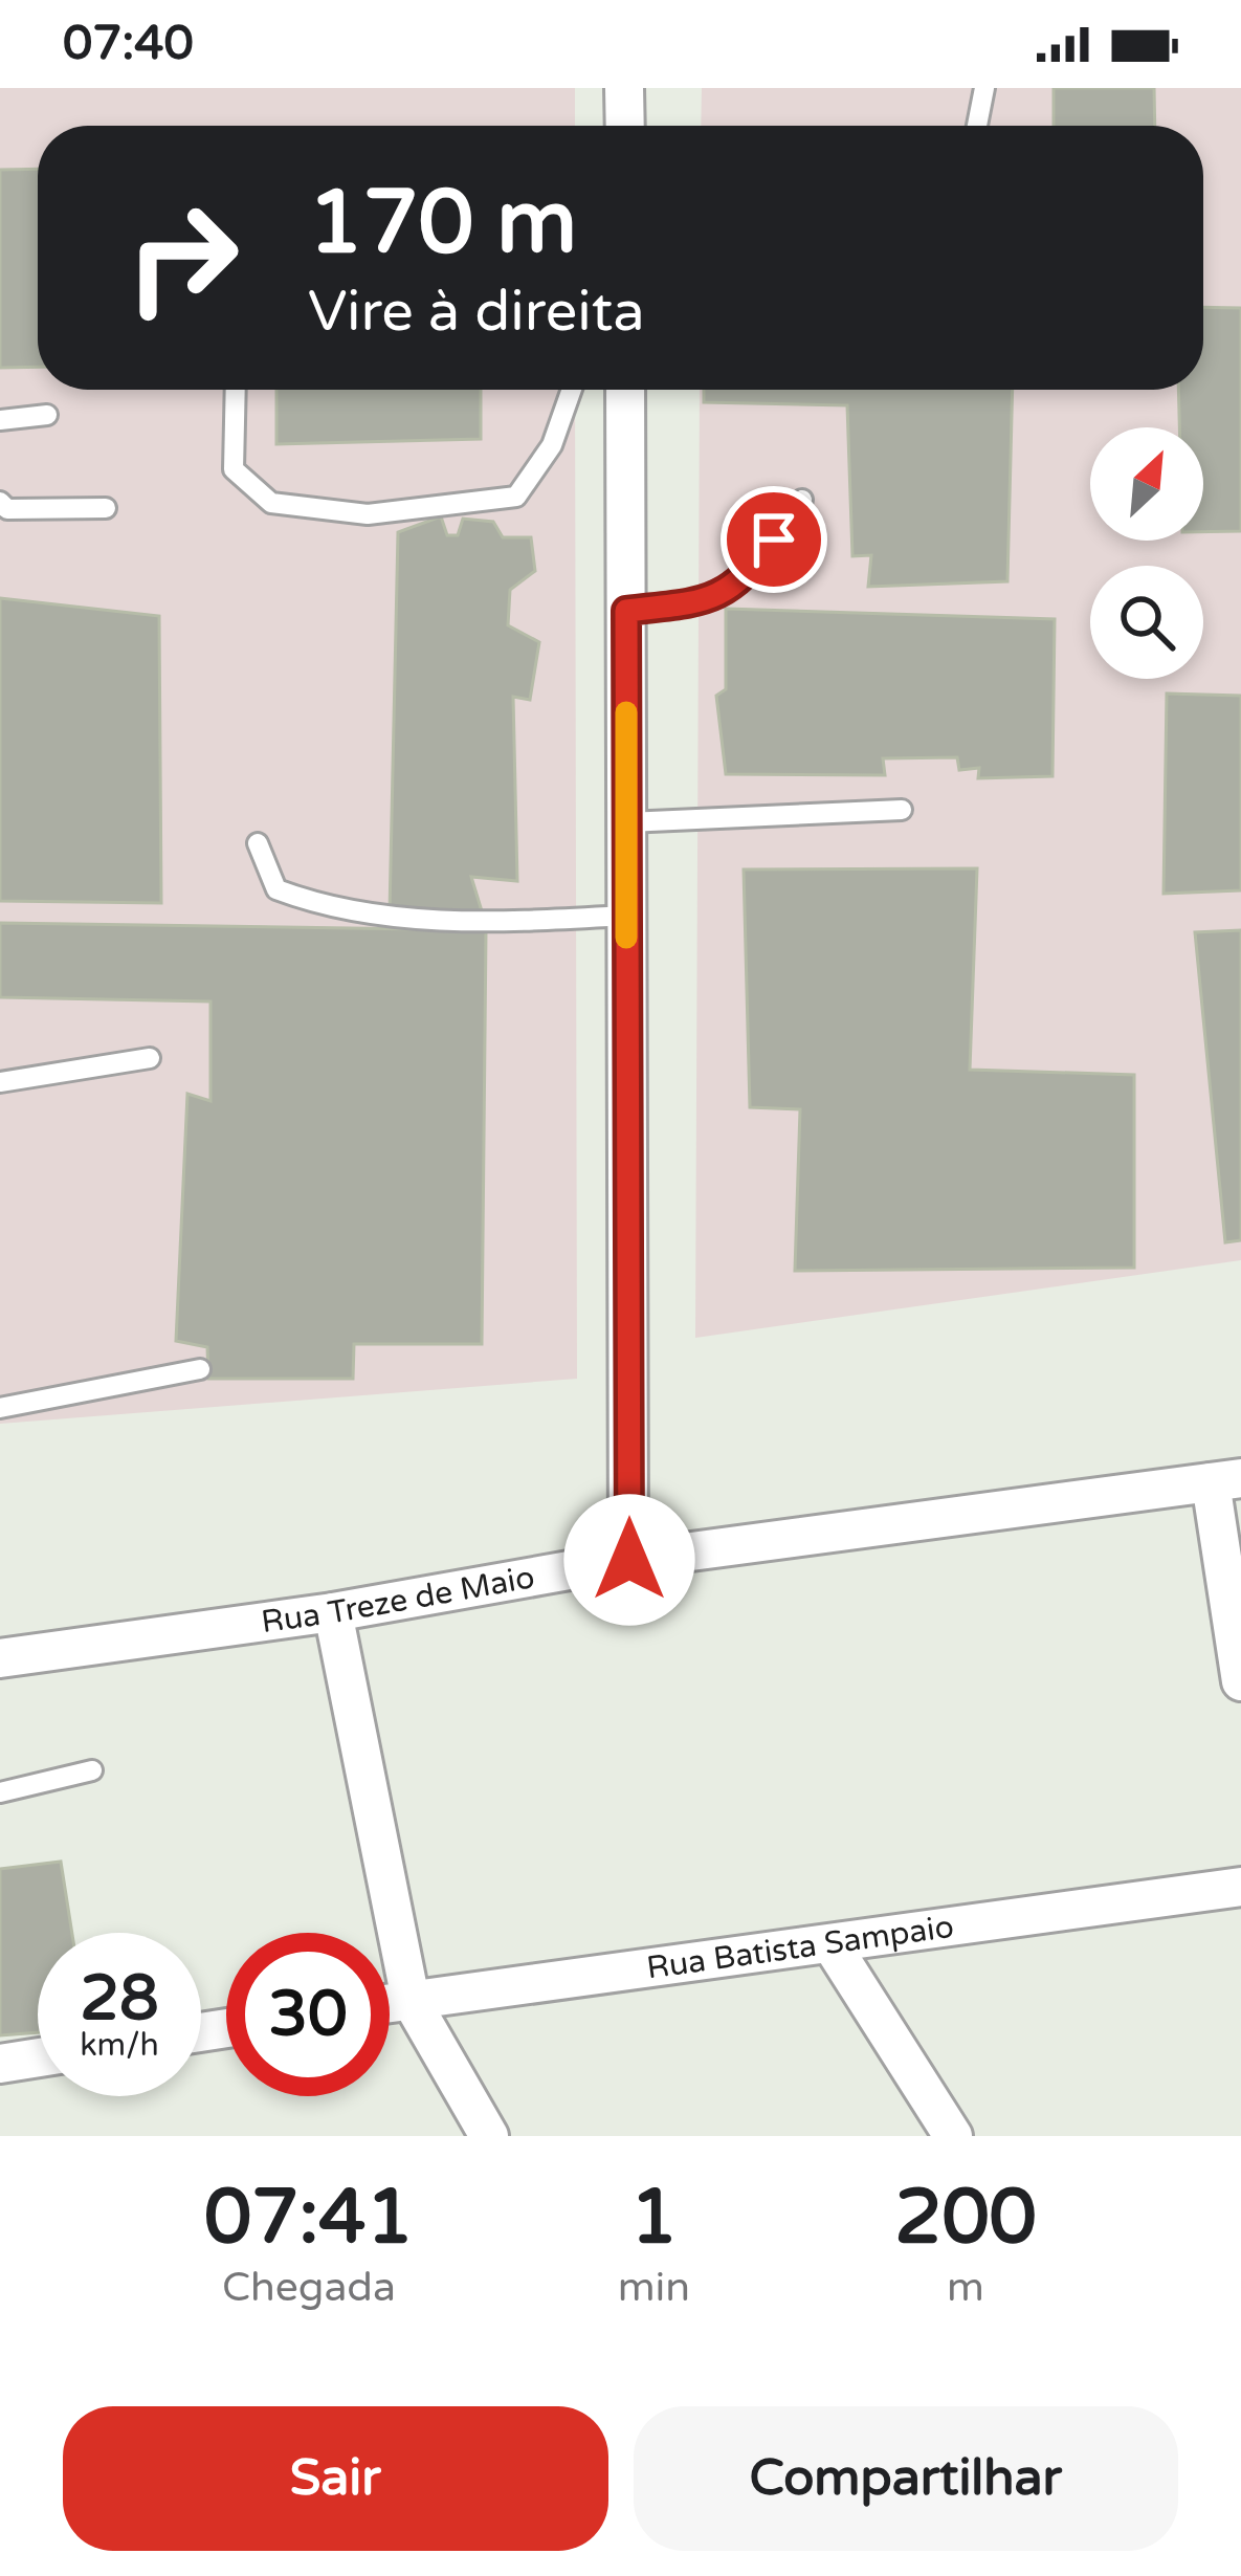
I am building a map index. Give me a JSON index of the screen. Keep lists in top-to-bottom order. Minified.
{"streets":{"street":["Rua Treze de Maio","Rua Batista Sampaio"]},"north":"top right","page":{"status":"07:40","turn":["170 m","Vire à direita"],"speed":"28 km/h","limit":"30","eta":["07:41","Chegada","1","min","200","m"],"buttons":["Sair","Compartilhar"]}}
